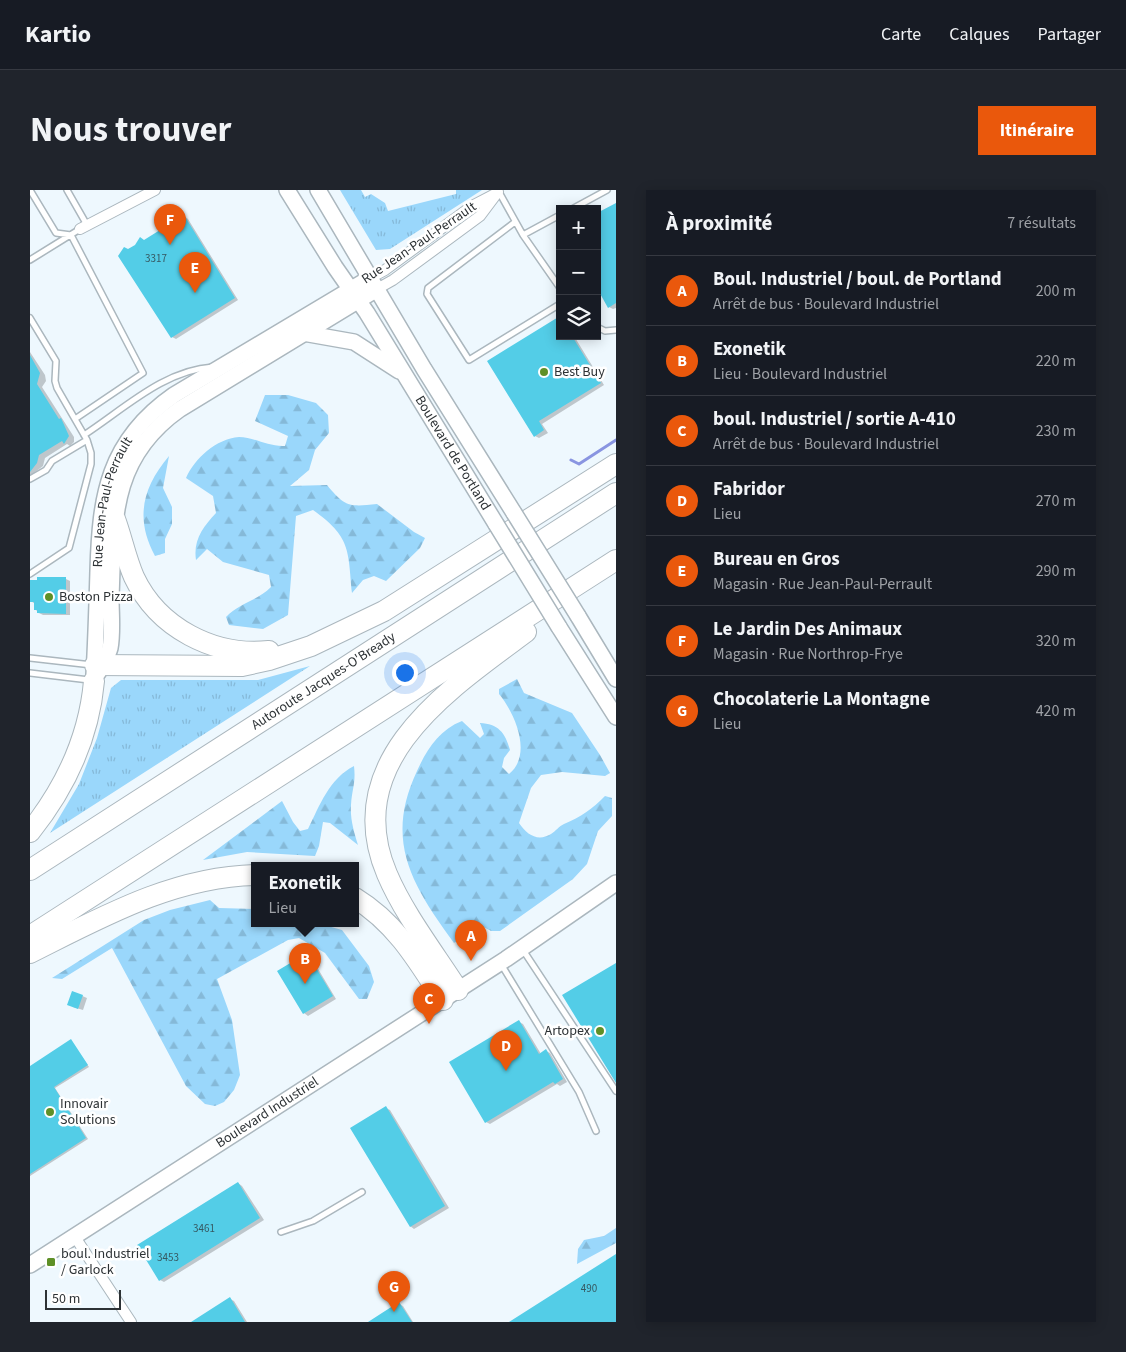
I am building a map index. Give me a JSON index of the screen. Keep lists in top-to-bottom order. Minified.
{"streets":{"highway":["Autoroute Jacques-O'Bready"],"main road":["Rue Jean-Paul-Perrault","Boulevard de Portland","Boulevard Industriel"]},"crossings":[["Rue Jean-Paul-Perrault","Boulevard de Portland"]],"places":{"other":["Best Buy","Boston Pizza","Artopex","Innovair Solutions"],"transit":["boul. Industriel / Garlock"]},"house_numbers":["3317","3461","3453","490"],"scale_bar":"50 m","page":{"header":"Kartio","nav":["Carte","Calques","Partager"],"title":"Nous trouver","buttons":"Itinéraire","heading":["À proximité","7 résultats"],"pins":["F","E","A","B","C","D","G"],"map_buttons":["+","−"],"list":[{"mark":"A","name":"Boul. Industriel / boul. de Portland","note":"Arrêt de bus · Boulevard Industriel","value":"200 m"},{"mark":"B","name":"Exonetik","note":"Lieu · Boulevard Industriel","value":"220 m"},{"mark":"C","name":"boul. Industriel / sortie A-410","note":"Arrêt de bus · Boulevard Industriel","value":"230 m"},{"mark":"D","name":"Fabridor","note":"Lieu","value":"270 m"},{"mark":"E","name":"Bureau en Gros","note":"Magasin · Rue Jean-Paul-Perrault","value":"290 m"},{"mark":"F","name":"Le Jardin Des Animaux","note":"Magasin · Rue Northrop-Frye","value":"320 m"},{"mark":"G","name":"Chocolaterie La Montagne","note":"Lieu","value":"420 m"}],"popup":["Exonetik","Lieu"],"scale":"50 m"}}
